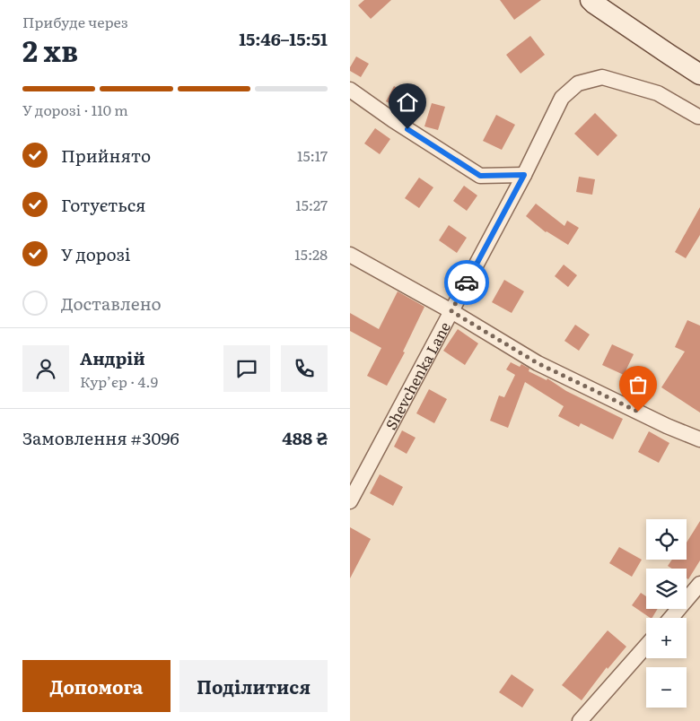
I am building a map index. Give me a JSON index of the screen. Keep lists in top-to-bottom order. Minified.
{"streets":{"street":["Shevchenka Lane"]},"page":{"heading":["2 хв","Прибуде через","15:46–15:51"],"panel":["Андрій","Кур’єр · 4.9","Замовлення #3096","488 ₴"],"bar":"У дорозі · 110 m","list":[["Прийнято","15:17"],["Готується","15:27"],["У дорозі","15:28"],"Доставлено"],"map_buttons":["+","−"],"buttons":["Допомога","Поділитися"]}}
